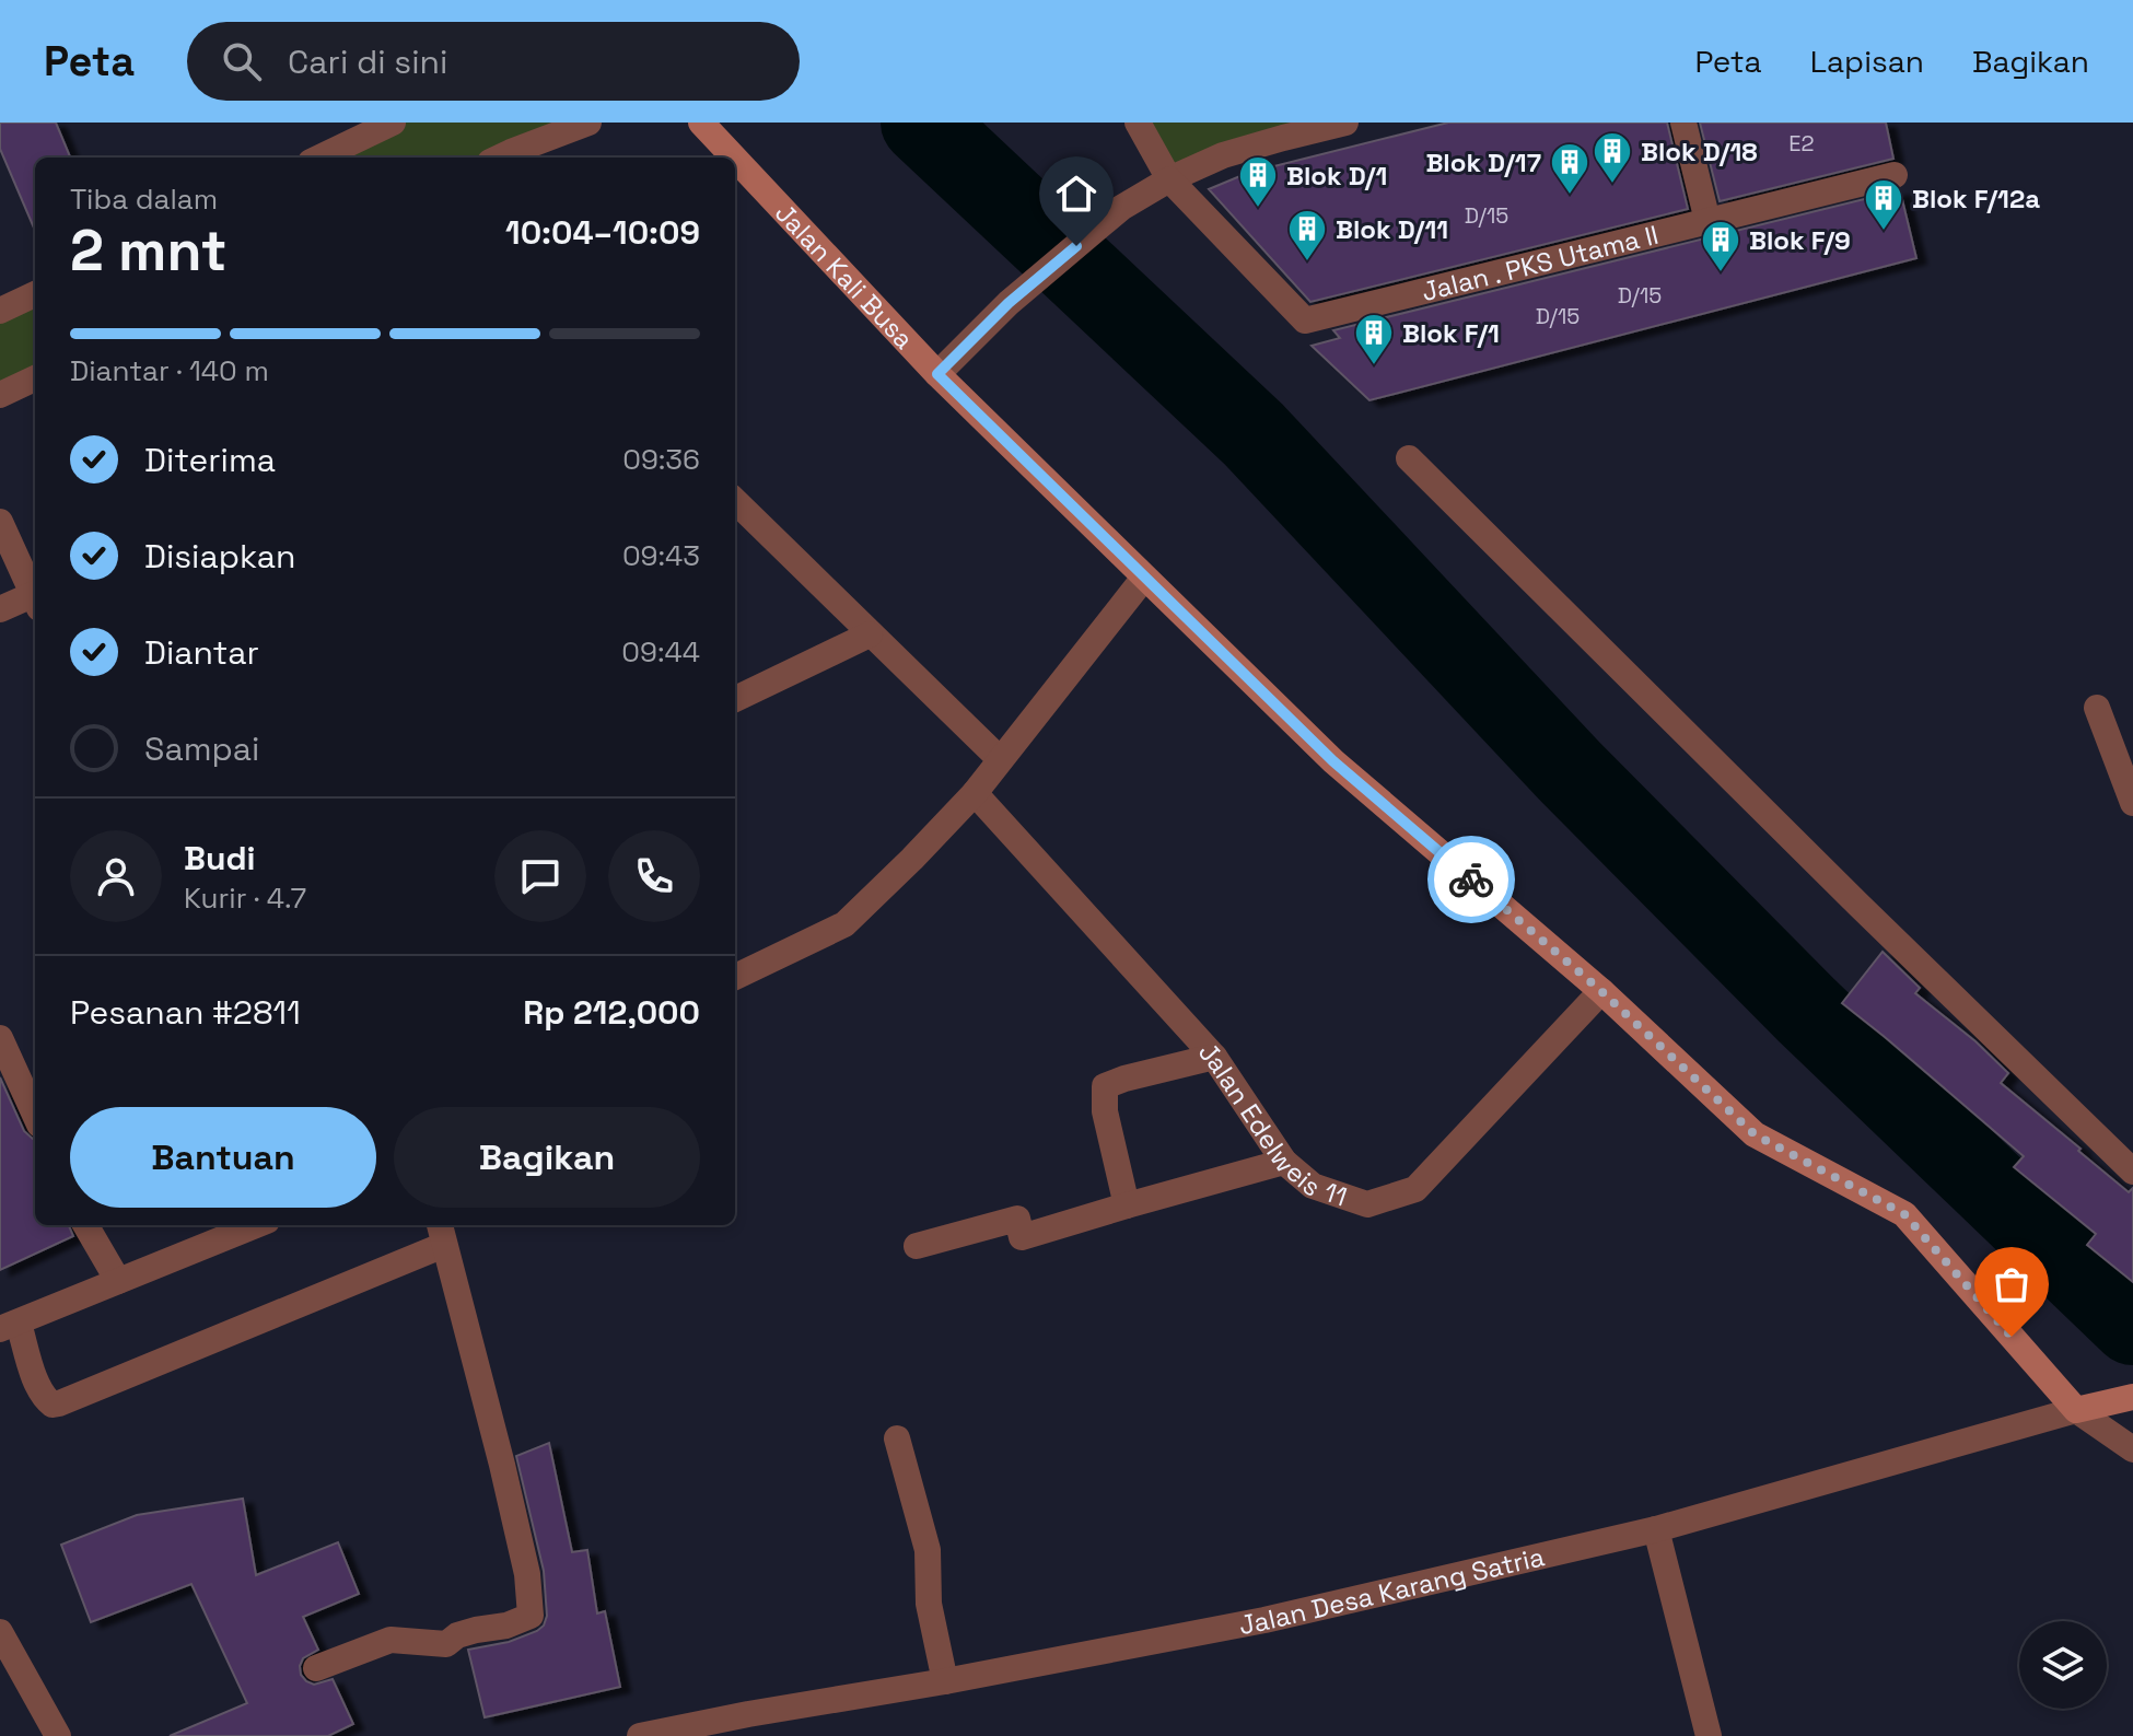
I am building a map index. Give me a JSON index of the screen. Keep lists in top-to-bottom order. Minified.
{"streets":{"street":["Jalan . PKS Utama II","Jalan Kali Busa","Jalan Edelweis 11","Jalan Desa Karang Satria"]},"crossings":[["Jalan Kali Busa","Jalan Edelweis 11"],["Jalan Kali Busa","Jalan Desa Karang Satria"]],"places":{"building":["Blok D/18","Blok D/17","Blok D/1","Blok F/12a","Blok D/11","Blok F/9","Blok F/1"]},"house_numbers":["E2","D/15","D/15","D/15"],"page":{"header":"Peta","search":"Cari di sini","nav":["Peta","Lapisan","Bagikan"],"heading":["2 mnt","Tiba dalam","10:04–10:09"],"panel":["Budi","Kurir · 4.7","Pesanan #2811","Rp 212,000"],"bar":"Diantar · 140 m","list":[["Diterima","09:36"],["Disiapkan","09:43"],["Diantar","09:44"],"Sampai"],"buttons":["Bantuan","Bagikan"]}}
